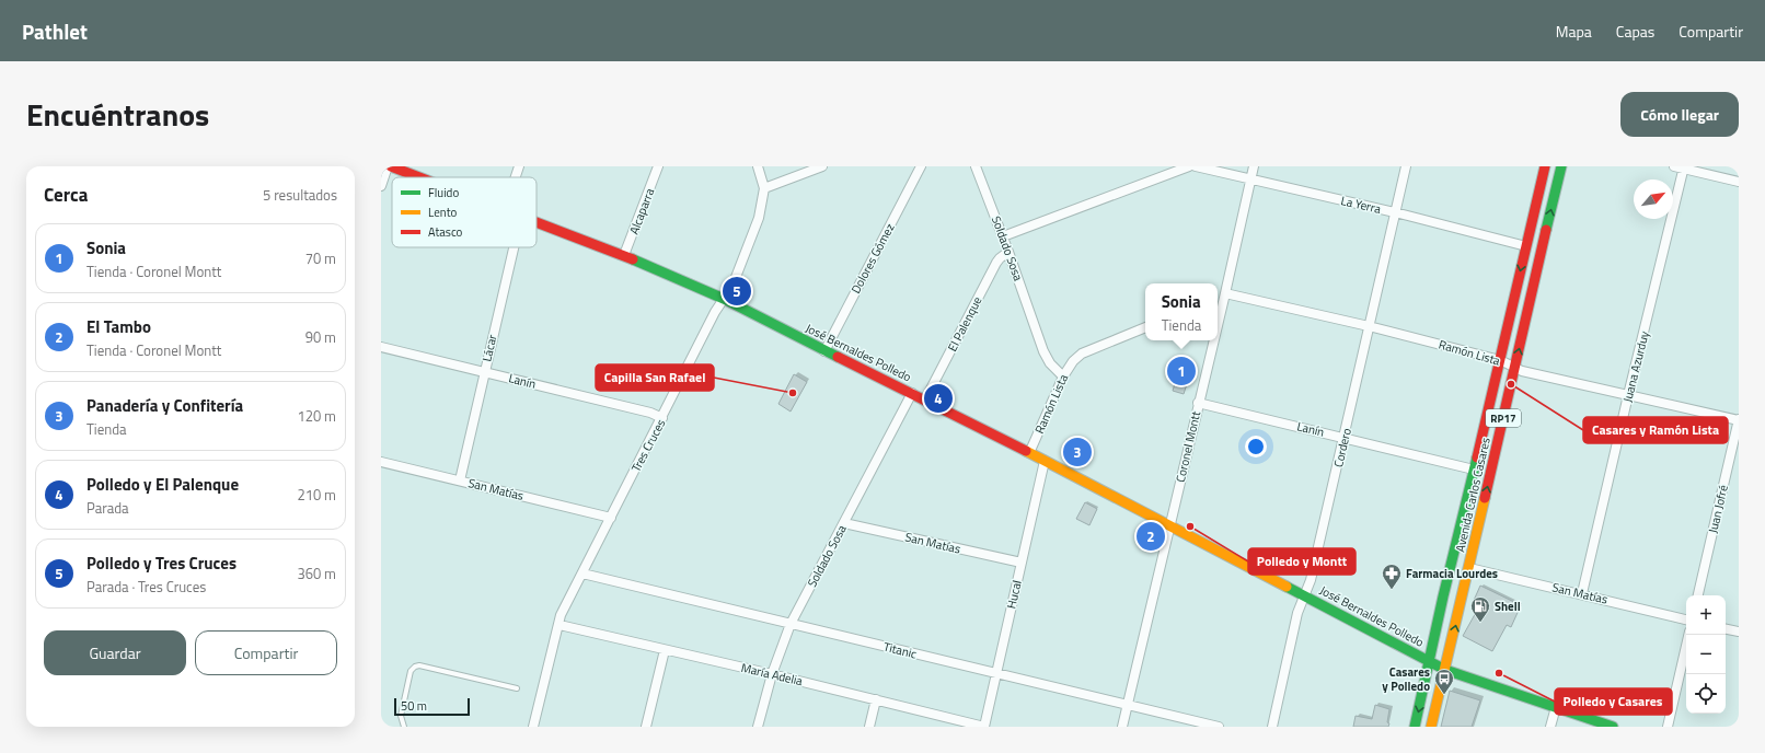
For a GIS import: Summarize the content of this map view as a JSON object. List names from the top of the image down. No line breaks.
{"streets":{"main road":["José Bernaldes Polledo","RP17","Avenida Carlos Casares"],"street":["La Yerra","Alcaparra","Soldado Sosa","Dolores Gómez","El Palenque","Lácar","Ramón Lista","Juana Azurduy","Lanín","Tres Cruces","Coronel Montt","Cordero","San Matías","Juan Jofré","Hucal","Titanic","María Adelia"]},"crossings":[["La Yerra","Coronel Montt"],["La Yerra","Cordero"],["La Yerra","Avenida Carlos Casares"],["Alcaparra","José Bernaldes Polledo"],["Soldado Sosa","El Palenque"],["Soldado Sosa","José Bernaldes Polledo"],["Soldado Sosa","Ramón Lista"],["Soldado Sosa","San Matías"],["Soldado Sosa","Titanic"],["Soldado Sosa","María Adelia"],["Dolores Gómez","José Bernaldes Polledo"],["El Palenque","José Bernaldes Polledo"],["Lácar","Lanín"],["Lácar","San Matías"],["José Bernaldes Polledo","Ramón Lista"],["José Bernaldes Polledo","Tres Cruces"],["José Bernaldes Polledo","Coronel Montt"],["José Bernaldes Polledo","Cordero"],["José Bernaldes Polledo","Avenida Carlos Casares"],["José Bernaldes Polledo","Hucal"],["Ramón Lista","Juana Azurduy"],["Ramón Lista","Coronel Montt"],["Ramón Lista","Cordero"],["Ramón Lista","Avenida Carlos Casares"],["Ramón Lista","Juan Jofré"],["Juana Azurduy","San Matías"],["Lanín","Tres Cruces"],["Lanín","Coronel Montt"],["Lanín","Cordero"],["Lanín","Avenida Carlos Casares"],["Tres Cruces","San Matías"],["Tres Cruces","Titanic"],["Tres Cruces","María Adelia"],["Coronel Montt","Titanic"],["San Matías","Avenida Carlos Casares"],["San Matías","Hucal"],["Hucal","Titanic"],["Hucal","María Adelia"]],"places":{"other":["Casares y Ramón Lista","Capilla San Rafael","Polledo y Montt","Polledo y Casares"],"pharmacy":["Farmacia Lourdes"],"fuel station":["Shell"],"bus stop":["Casares y Polledo"]},"legend":["Fluido","Lento","Atasco"],"scale_bar":"50 m","north":"top right","page":{"header":"Pathlet","nav":["Mapa","Capas","Compartir"],"title":"Encuéntranos","buttons":["Cómo llegar",["Guardar","Compartir"]],"heading":["Cerca","5 resultados"],"list":[{"mark":"1","name":"Sonia","note":"Tienda · Coronel Montt","value":"70 m"},{"mark":"2","name":"El Tambo","note":"Tienda · Coronel Montt","value":"90 m"},{"mark":"3","name":"Panadería y Confitería","note":"Tienda","value":"120 m"},{"mark":"4","name":"Polledo y El Palenque","note":"Parada","value":"210 m"},{"mark":"5","name":"Polledo y Tres Cruces","note":"Parada · Tres Cruces","value":"360 m"}],"pins":["5","1","4","3","2"],"popup":["Sonia","Tienda"],"map_buttons":["+","−"],"scale":"50 m"}}
